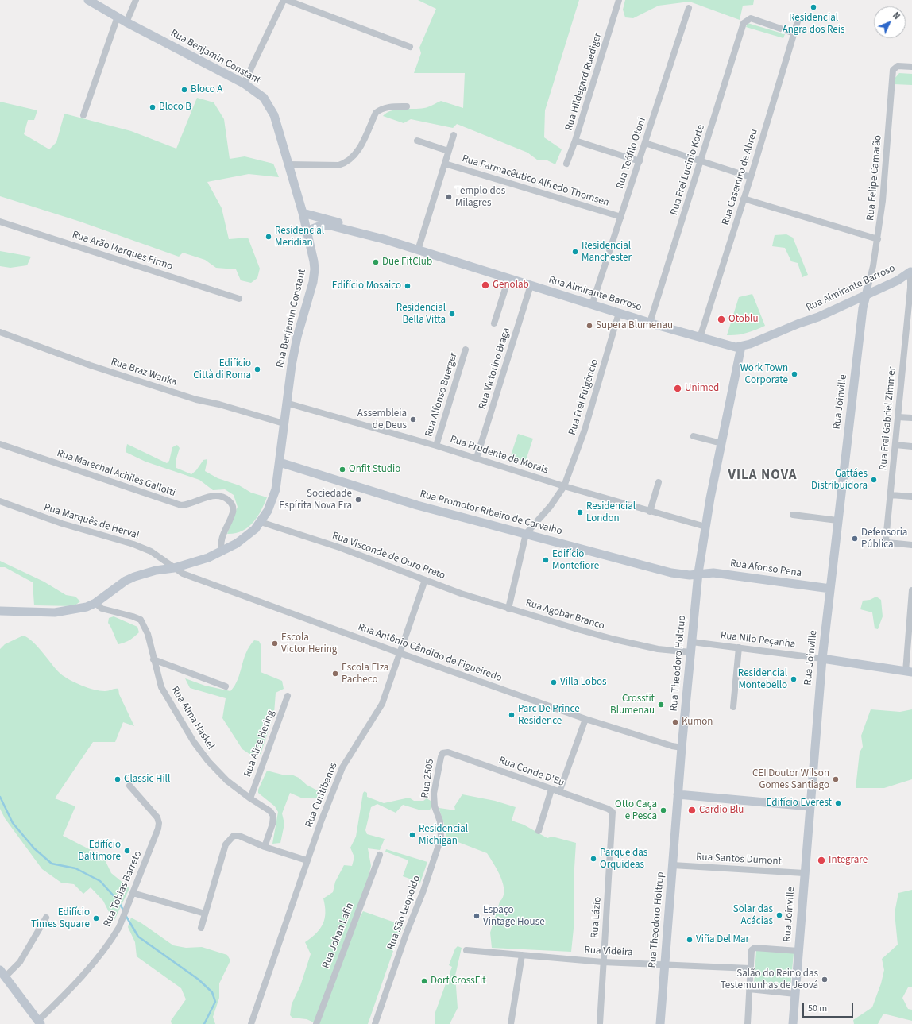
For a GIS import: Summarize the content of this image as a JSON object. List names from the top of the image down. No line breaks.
{"streets":{"main road":["Rua Benjamin Constant","Rua Almirante Barroso","Rua Joinville","Rua Promotor Ribeiro de Carvalho","Rua Afonso Pena","Rua Theodoro Holtrup"],"street":["Rua Hildegard Ruediger","Rua Teófilo Otoni","Rua Frei Lucínio Korte","Rua Casemiro de Abreu","Rua Felipe Camarão","Rua Farmacêutico Alfredo Thomsen","Rua Arão Marques Firmo","Rua Victorino Braga","Rua Braz Wanka","Rua Alfonso Buerger","Rua Frei Fulgêncio","Rua Frei Gabriel Zimmer","Rua Prudente de Morais","Rua Marechal Achiles Gallotti","Rua Marquês de Herval","Rua Visconde de Ouro Preto","Rua Agobar Branco","Rua Nilo Peçanha","Rua Antônio Cândido de Figueiredo","Rua Alma Haskel","Rua Alice Hering","Rua Conde D'Eu","Rua 2505","Rua Curitibanos","Rua Santos Dumont","Rua Tobias Barreto","Rua São Leopoldo","Rua Lázio","Rua Johan Lafin","Rua Videira"]},"crossings":[["Rua Benjamin Constant","Rua Almirante Barroso"],["Rua Benjamin Constant","Rua Braz Wanka"],["Rua Benjamin Constant","Rua Prudente de Morais"],["Rua Benjamin Constant","Rua Marechal Achiles Gallotti"],["Rua Benjamin Constant","Rua Promotor Ribeiro de Carvalho"],["Rua Benjamin Constant","Rua Marquês de Herval"],["Rua Benjamin Constant","Rua Visconde de Ouro Preto"],["Rua Benjamin Constant","Rua Antônio Cândido de Figueiredo"],["Rua Benjamin Constant","Rua Alma Haskel"],["Rua Hildegard Ruediger","Rua Teófilo Otoni"],["Rua Teófilo Otoni","Rua Farmacêutico Alfredo Thomsen"],["Rua Teófilo Otoni","Rua Almirante Barroso"],["Rua Frei Lucínio Korte","Rua Casemiro de Abreu"],["Rua Frei Lucínio Korte","Rua Almirante Barroso"],["Rua Casemiro de Abreu","Rua Almirante Barroso"],["Rua Felipe Camarão","Rua Almirante Barroso"],["Rua Felipe Camarão","Rua Joinville"],["Rua Almirante Barroso","Rua Victorino Braga"],["Rua Almirante Barroso","Rua Frei Fulgêncio"],["Rua Almirante Barroso","Rua Joinville"],["Rua Almirante Barroso","Rua Frei Gabriel Zimmer"],["Rua Almirante Barroso","Rua Theodoro Holtrup"],["Rua Victorino Braga","Rua Prudente de Morais"],["Rua Alfonso Buerger","Rua Prudente de Morais"],["Rua Frei Fulgêncio","Rua Prudente de Morais"],["Rua Frei Fulgêncio","Rua Promotor Ribeiro de Carvalho"],["Rua Frei Fulgêncio","Rua Agobar Branco"],["Rua Joinville","Rua Afonso Pena"],["Rua Joinville","Rua Nilo Peçanha"],["Rua Joinville","Rua Santos Dumont"],["Rua Prudente de Morais","Rua Theodoro Holtrup"],["Rua Promotor Ribeiro de Carvalho","Rua Afonso Pena"],["Rua Promotor Ribeiro de Carvalho","Rua Agobar Branco"],["Rua Promotor Ribeiro de Carvalho","Rua Theodoro Holtrup"],["Rua Marquês de Herval","Rua Antônio Cândido de Figueiredo"],["Rua Visconde de Ouro Preto","Rua Agobar Branco"],["Rua Visconde de Ouro Preto","Rua Curitibanos"],["Rua Afonso Pena","Rua Theodoro Holtrup"],["Rua Agobar Branco","Rua Theodoro Holtrup"],["Rua Nilo Peçanha","Rua Theodoro Holtrup"],["Rua Antônio Cândido de Figueiredo","Rua Theodoro Holtrup"],["Rua Antônio Cândido de Figueiredo","Rua Curitibanos"],["Rua Theodoro Holtrup","Rua Santos Dumont"],["Rua Theodoro Holtrup","Rua Videira"],["Rua Alma Haskel","Rua Alice Hering"],["Rua Conde D'Eu","Rua 2505"],["Rua Conde D'Eu","Rua Lázio"],["Rua 2505","Rua São Leopoldo"],["Rua Lázio","Rua Videira"]],"districts":["VILA NOVA"],"places":["Residencial Angra dos Reis","Bloco A","Bloco B","Templo dos Milagres","Residencial Meridian","Residencial Manchester","Due FitClub","Genolab","Edifício Mosaico","Residencial Bella Vitta","Otoblu","Supera Blumenau","Edifício Città di Roma","Work Town Corporate","Unimed","Assembleia de Deus","Onfit Studio","Gattáes Distribuidora","Sociedade Espírita Nova Era","Residencial London","Defensoria Pública","Edifício Montefiore","Escola Victor Hering","Escola Elza Pacheco","Residencial Montebello","Villa Lobos","Crossfit Blumenau","Parc De Prince Residence","Kumon","Classic Hill","CEI Doutor Wilson Gomes Santiago","Edifício Everest","Otto Caça e Pesca","Cardio Blu","Residencial Michigan","Edifício Baltimore","Parque das Orquideas","Integrare","Solar das Acácias","Espaço Vintage House","Edifício Times Square","Viña Del Mar","Salão do Reino das Testemunhas de Jeová","Dorf CrossFit"],"scale_bar":"50 m","north":"top right"}
